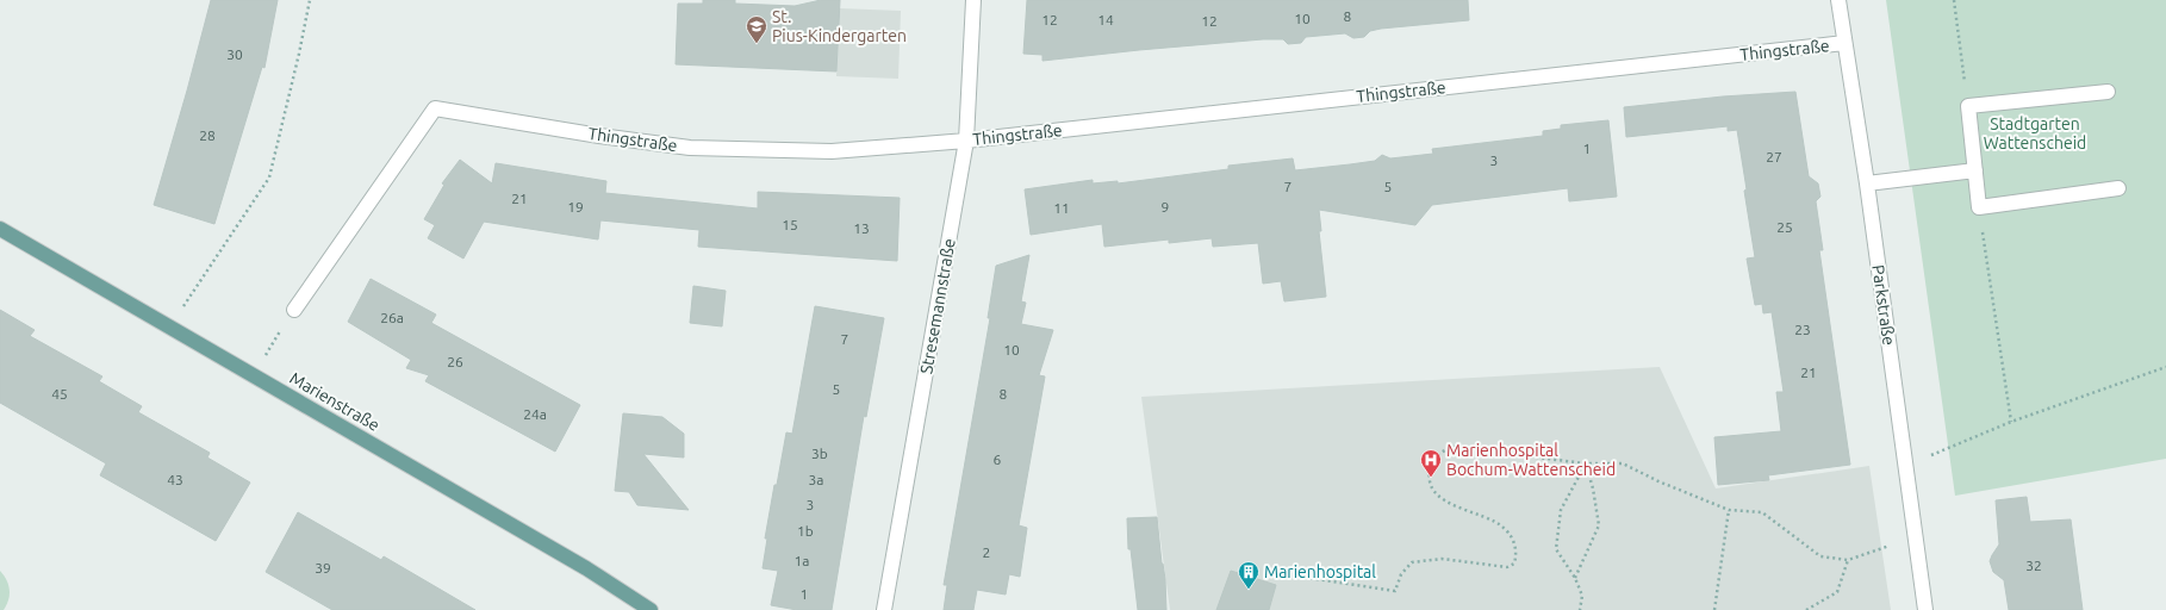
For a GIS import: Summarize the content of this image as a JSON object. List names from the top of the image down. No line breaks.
{"streets":{"main road":["Marienstraße"],"street":["Thingstraße","Parkstraße","Stresemannstraße"]},"crossings":[["Thingstraße","Parkstraße"],["Thingstraße","Stresemannstraße"]],"parks":["Stadtgarten Wattenscheid"],"places":{"school or university":["St. Pius-Kindergarten"],"hospital":["Marienhospital Bochum-Wattenscheid"],"building":["Marienhospital"]},"house_numbers":["8","10","12","14","12","30","28","1","27","3","7","5","21","19","9","11","15","25","13","26a","23","7","10","26","21","5","45","8","24a","3b","6","43","3a","3","1b","2","1a","32","39","1"]}
